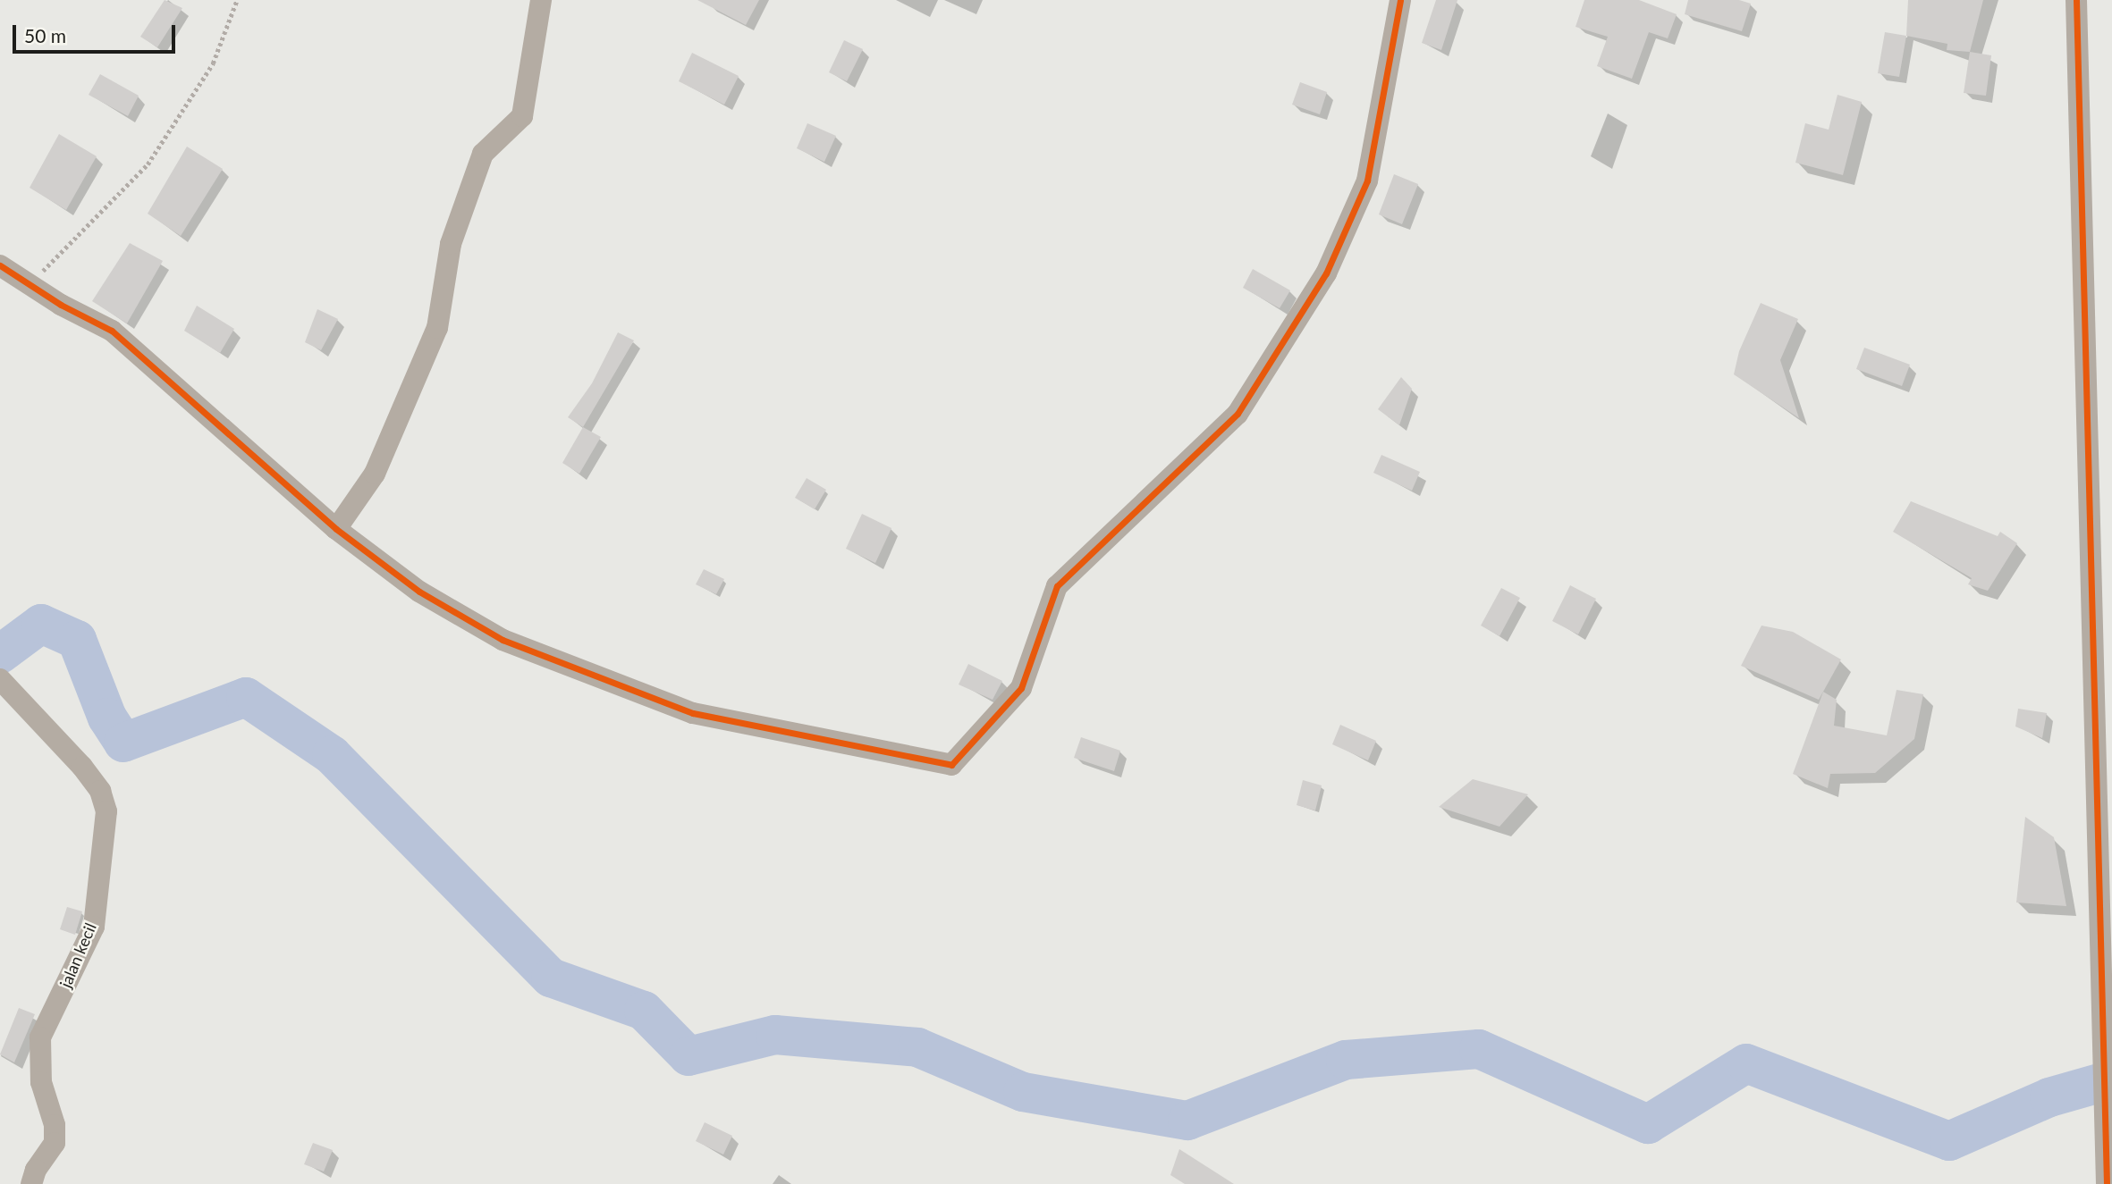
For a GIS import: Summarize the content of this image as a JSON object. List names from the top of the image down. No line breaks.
{"streets":{"street":["jalan kecil"]},"scale_bar":"50 m"}
